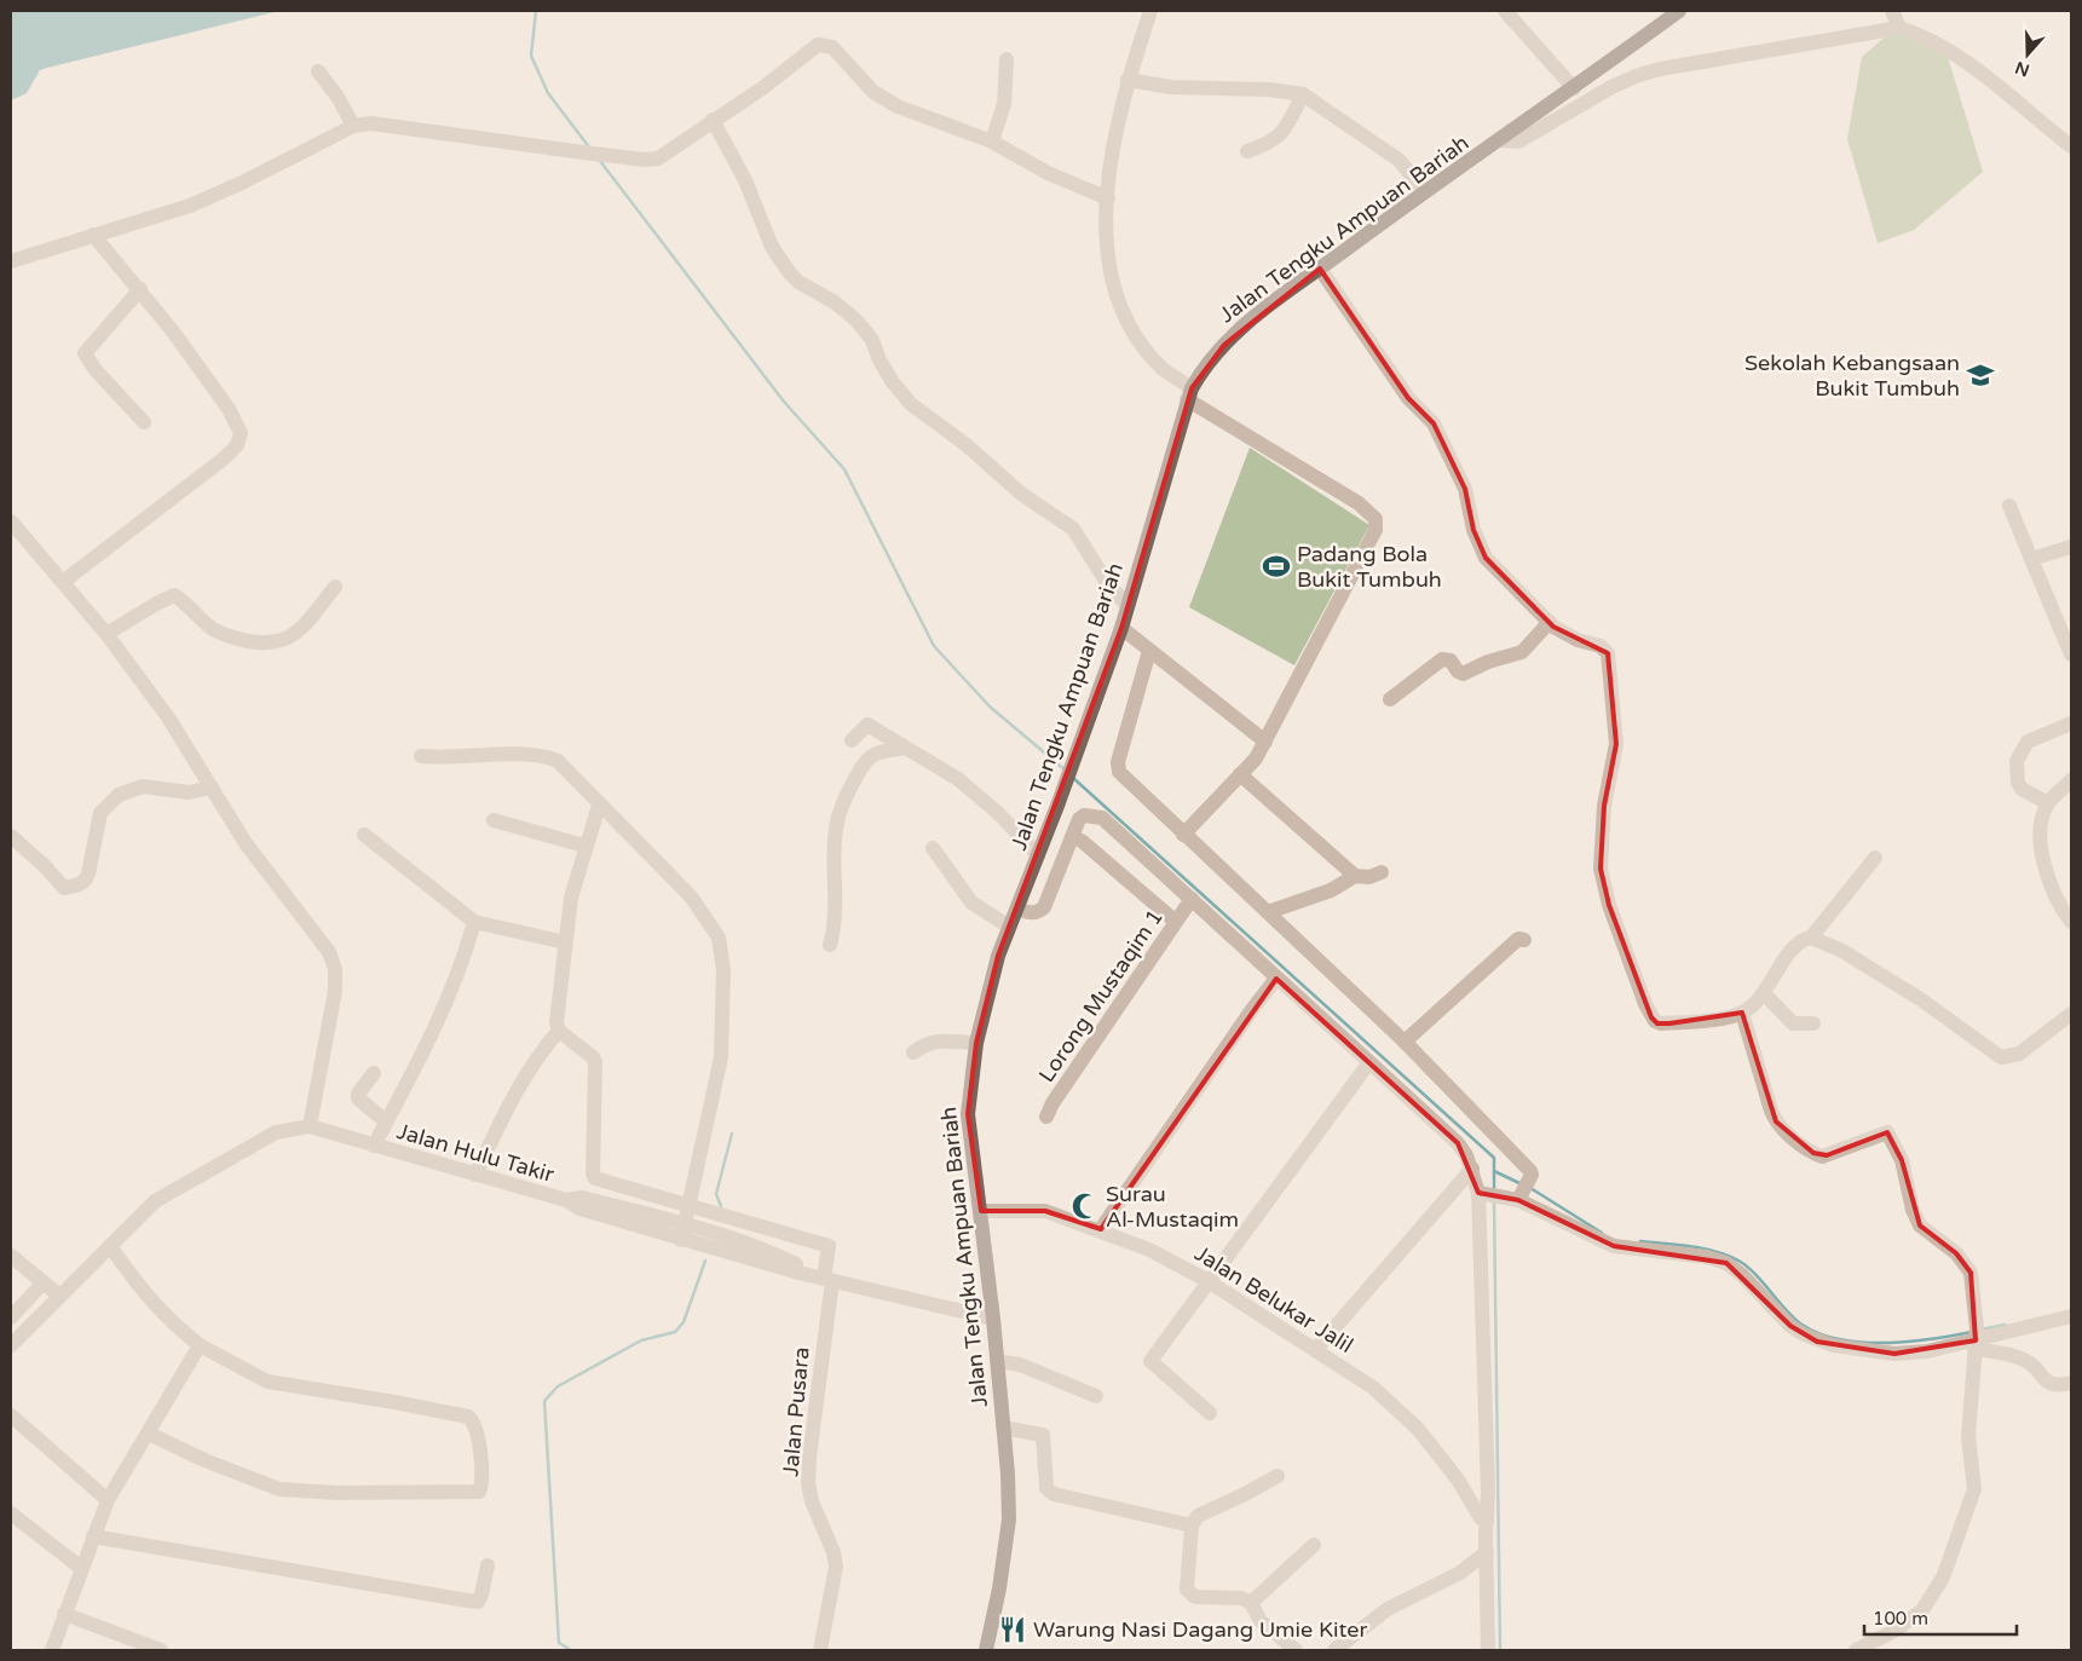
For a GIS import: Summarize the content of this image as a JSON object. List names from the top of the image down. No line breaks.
{"streets":{"main road":["Jalan Tengku Ampuan Bariah"],"street":["Lorong Mustaqim 1","Jalan Hulu Takir","Jalan Belukar Jalil","Jalan Pusara"]},"crossings":[["Jalan Tengku Ampuan Bariah","Jalan Hulu Takir"],["Jalan Tengku Ampuan Bariah","Jalan Belukar Jalil"],["Jalan Hulu Takir","Jalan Pusara"]],"places":{"school or university":["Sekolah Kebangsaan Bukit Tumbuh"],"sports":["Padang Bola Bukit Tumbuh"],"mosque":["Surau Al-Mustaqim"],"restaurant":["Warung Nasi Dagang Umie Kiter"]},"scale_bar":"100 m","north":"bottom"}
